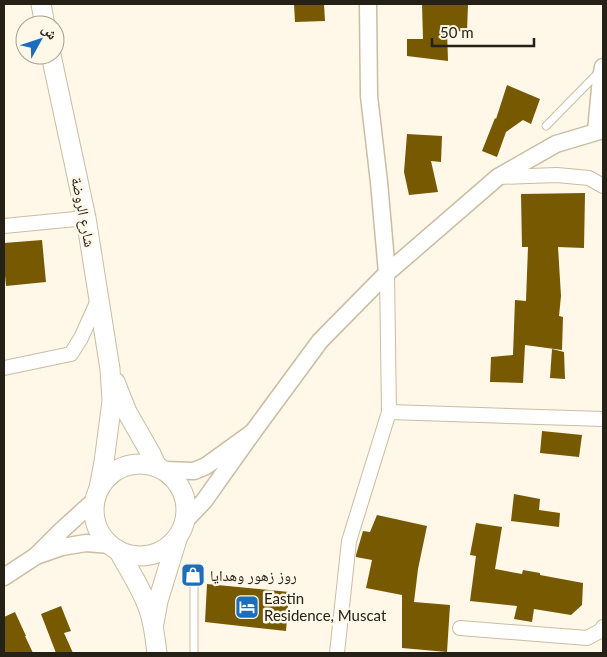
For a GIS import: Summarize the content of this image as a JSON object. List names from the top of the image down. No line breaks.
{"streets":{"main road":["شارع الروضة"]},"places":{"shop":["روز زهور وهدايا"],"hotel":["Eastin Residence, Muscat"]},"scale_bar":"50 m","north":"top right"}
